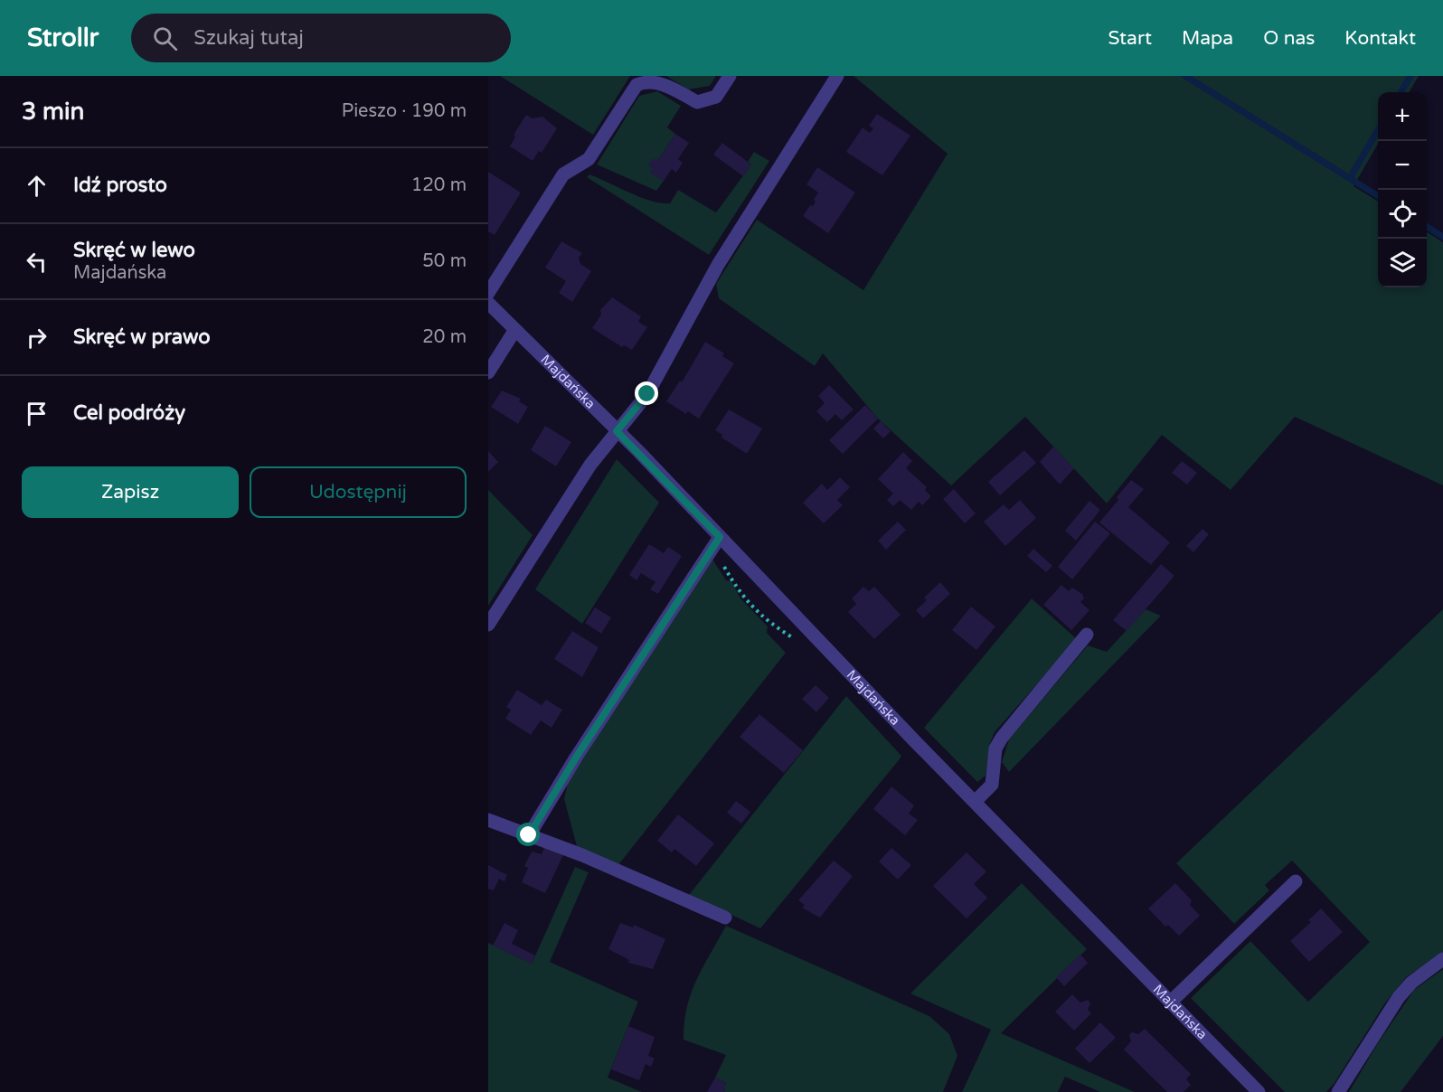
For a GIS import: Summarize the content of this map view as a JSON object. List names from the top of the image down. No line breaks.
{"streets":{"street":["Majdańska"]},"page":{"header":"Strollr","search":"Szukaj tutaj","nav":["Start","Mapa","O nas","Kontakt"],"heading":["3 min","Pieszo · 190 m"],"map_buttons":["+","−"],"list":[["Idź prosto","120 m"],["Skręć w lewo","Majdańska","50 m"],["Skręć w prawo","20 m"],"Cel podróży"],"buttons":["Zapisz","Udostępnij"]}}
